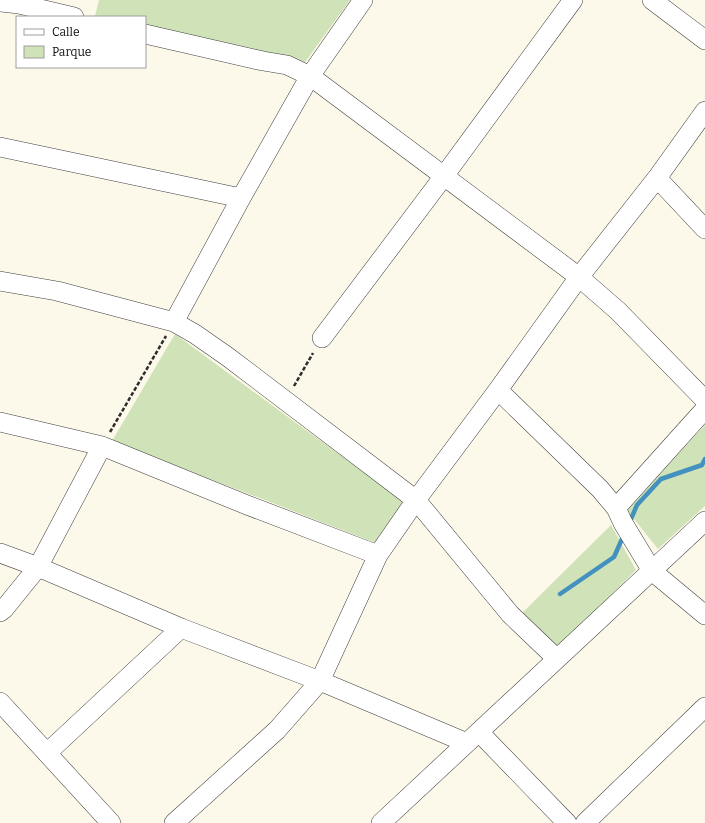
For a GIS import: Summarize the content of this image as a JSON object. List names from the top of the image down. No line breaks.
{"legend":["Calle","Parque"]}
